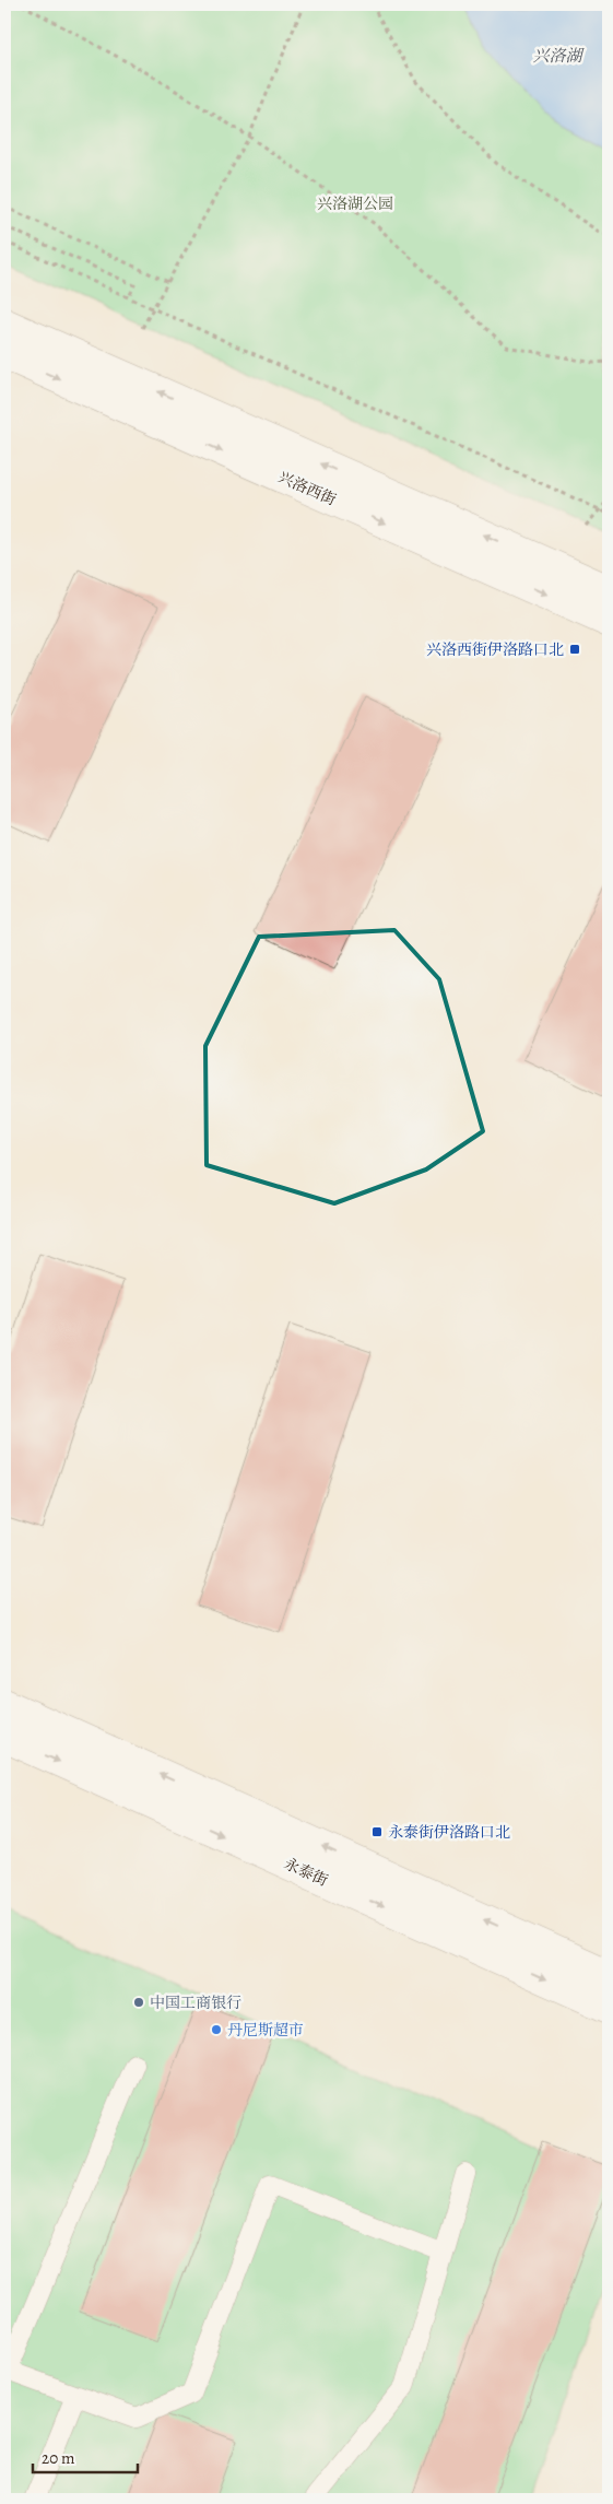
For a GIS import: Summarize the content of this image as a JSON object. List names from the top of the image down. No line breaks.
{"streets":{"street":["兴洛西街","永泰街"]},"water":["兴洛湖"],"parks":["兴洛湖公园"],"places":{"transit":["兴洛西街伊洛路口北","永泰街伊洛路口北"],"other":["中国工商银行","丹尼斯超市"]},"scale_bar":"20 m"}
